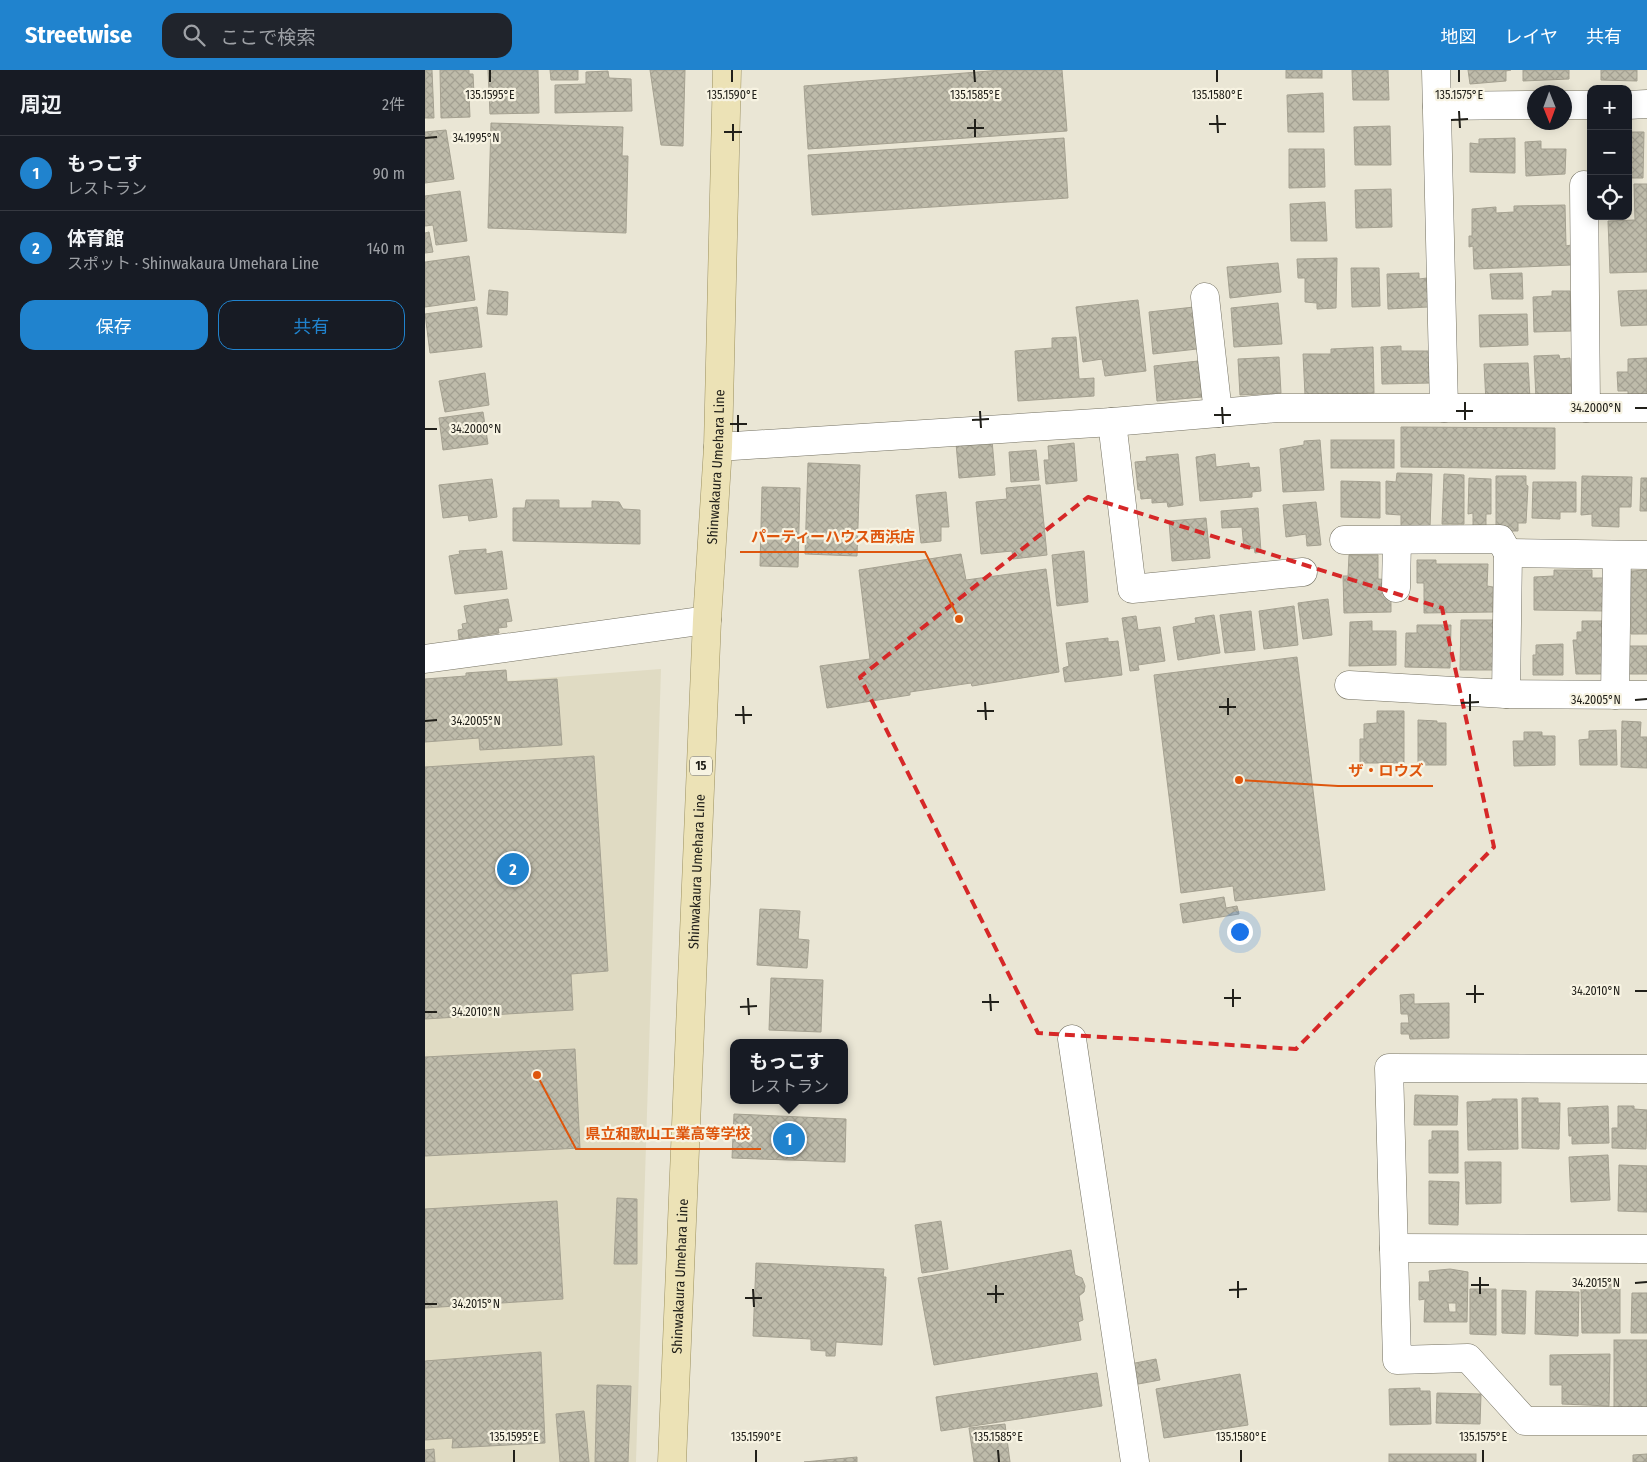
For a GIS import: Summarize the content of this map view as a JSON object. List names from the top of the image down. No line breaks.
{"streets":{"main road":["Shinwakaura Umehara Line","15"]},"places":["パーティーハウス西浜店","ザ・ロウズ","県立和歌山工業高等学校"],"north":"bottom","page":{"header":"Streetwise","search":"ここで検索","nav":["地図","レイヤ","共有"],"heading":["周辺","2件"],"map_buttons":["+","−"],"list":[{"mark":"1","name":"もっこす","note":"レストラン","value":"90 m"},{"mark":"2","name":"体育館","note":"スポット · Shinwakaura Umehara Line","value":"140 m"}],"buttons":["保存","共有"],"pins":["2","1"],"popup":["もっこす","レストラン"]},"coordinates":["135.1595°E","135.1590°E","135.1585°E","135.1580°E","135.1575°E","34.1995°N","34.2000°N","34.2005°N","34.2010°N","34.2015°N"]}
